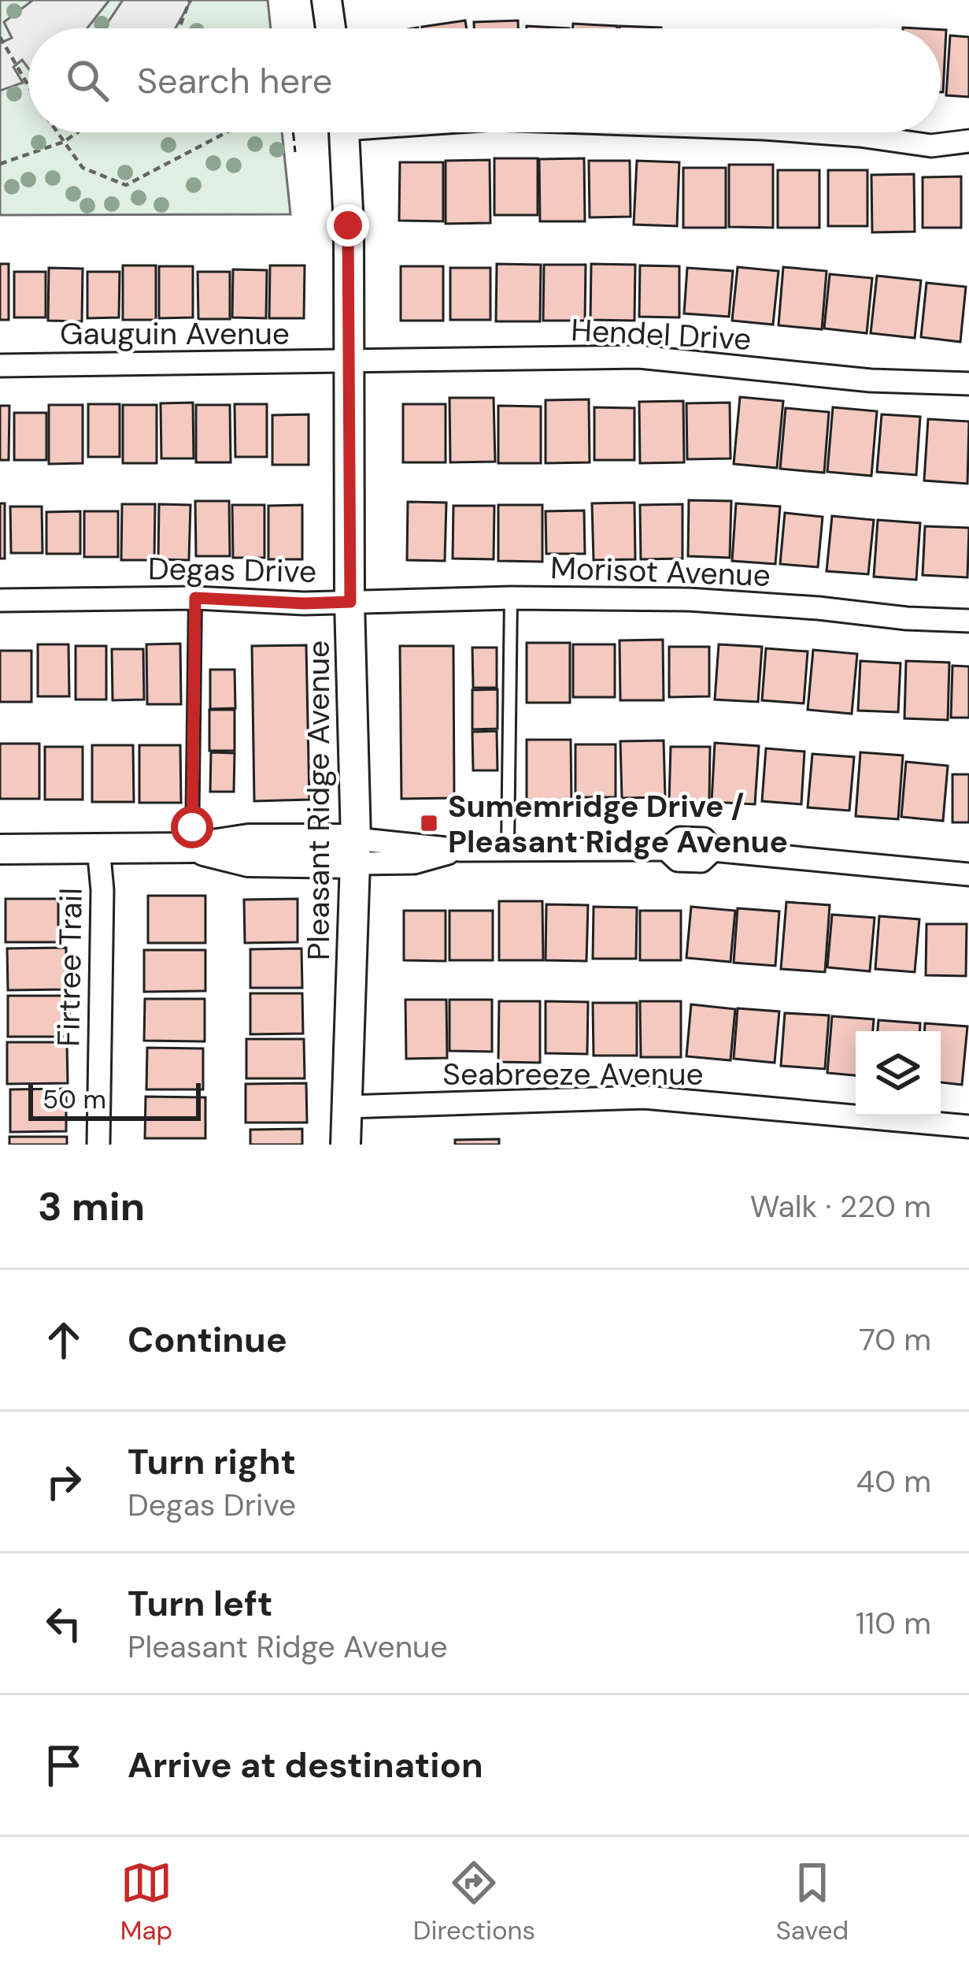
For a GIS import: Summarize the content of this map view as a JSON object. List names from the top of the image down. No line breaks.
{"streets":{"street":["Gauguin Avenue","Hendel Drive","Degas Drive","Morisot Avenue","Pleasant Ridge Avenue","Firtree Trail","Seabreeze Avenue"]},"crossings":[["Gauguin Avenue","Hendel Drive"],["Gauguin Avenue","Pleasant Ridge Avenue"],["Hendel Drive","Pleasant Ridge Avenue"],["Degas Drive","Morisot Avenue"],["Degas Drive","Pleasant Ridge Avenue"],["Morisot Avenue","Pleasant Ridge Avenue"],["Pleasant Ridge Avenue","Seabreeze Avenue"]],"places":{"transit":["Sumemridge Drive / Pleasant Ridge Avenue"]},"scale_bar":"50 m","page":{"search":"Search here","scale":"50 m","heading":["3 min","Walk · 220 m"],"list":[["Continue","70 m"],["Turn right","Degas Drive","40 m"],["Turn left","Pleasant Ridge Avenue","110 m"],"Arrive at destination"],"nav":["Map","Directions","Saved"]}}
